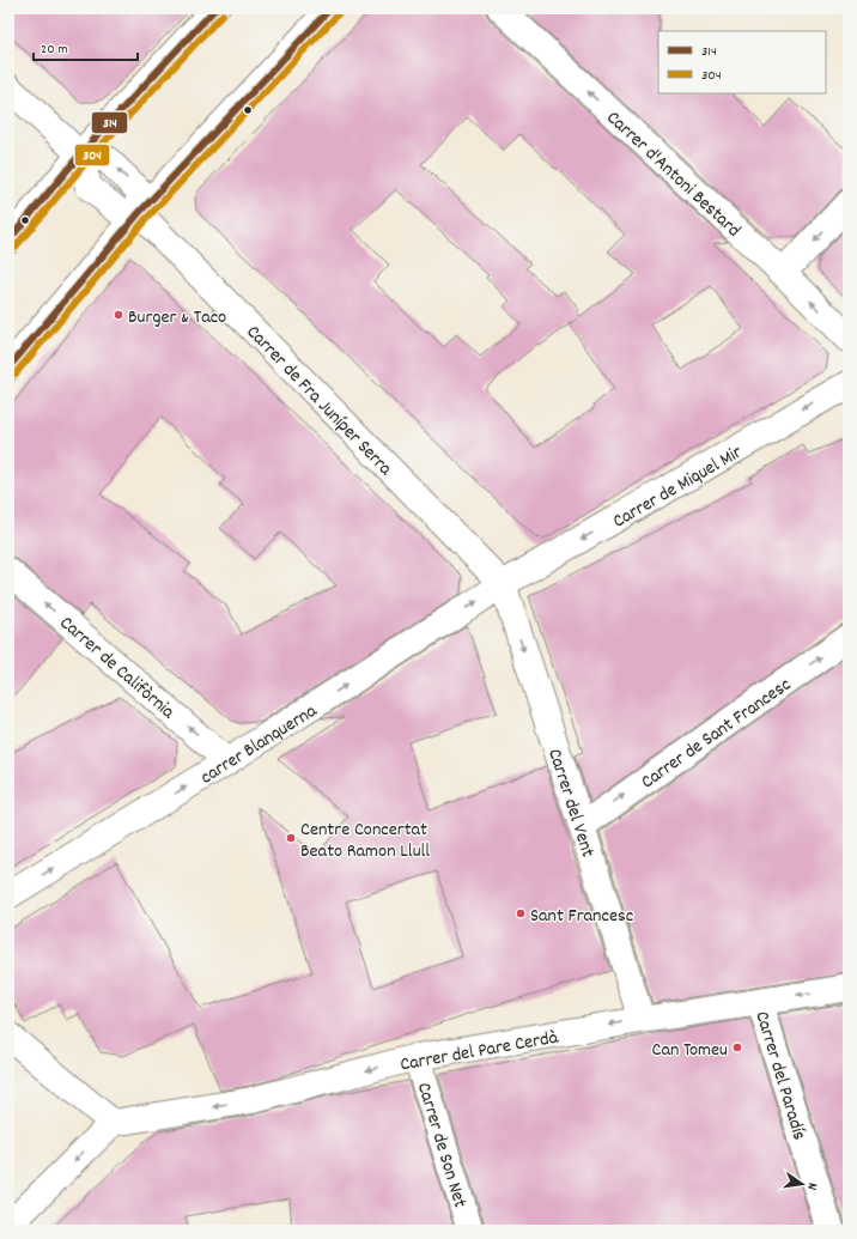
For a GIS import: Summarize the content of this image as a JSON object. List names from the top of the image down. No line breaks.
{"streets":{"street":["Carrer d'Antoni Bestard","Carrer de Fra Juníper Serra","Carrer de Miquel Mir","Carrer de Califòrnia","Carrer de Sant Francesc","carrer Blanquerna","Carrer del Vent","Carrer del Pare Cerdà","Carrer del Paradís","Carrer de Son Net"]},"crossings":[["Carrer de Fra Juníper Serra","Carrer de Miquel Mir"],["Carrer de Fra Juníper Serra","carrer Blanquerna"],["Carrer de Fra Juníper Serra","Carrer del Vent"],["Carrer de Miquel Mir","carrer Blanquerna"],["Carrer de Miquel Mir","Carrer del Vent"],["Carrer de Califòrnia","carrer Blanquerna"],["Carrer de Sant Francesc","Carrer del Vent"],["carrer Blanquerna","Carrer del Vent"],["Carrer del Vent","Carrer del Pare Cerdà"],["Carrer del Pare Cerdà","Carrer del Paradís"],["Carrer del Pare Cerdà","Carrer de Son Net"]],"one_way":["Carrer d'Antoni Bestard","Carrer de Miquel Mir","Carrer de Califòrnia","Carrer de Sant Francesc","carrer Blanquerna","Carrer del Vent","Carrer del Pare Cerdà"],"places":["Burger & Taco","Centre Concertat Beato Ramon Llull","Sant Francesc","Can Tomeu"],"lines":["transit line 314","transit line 304"],"legend":["314","304"],"scale_bar":"20 m","north":"right"}
